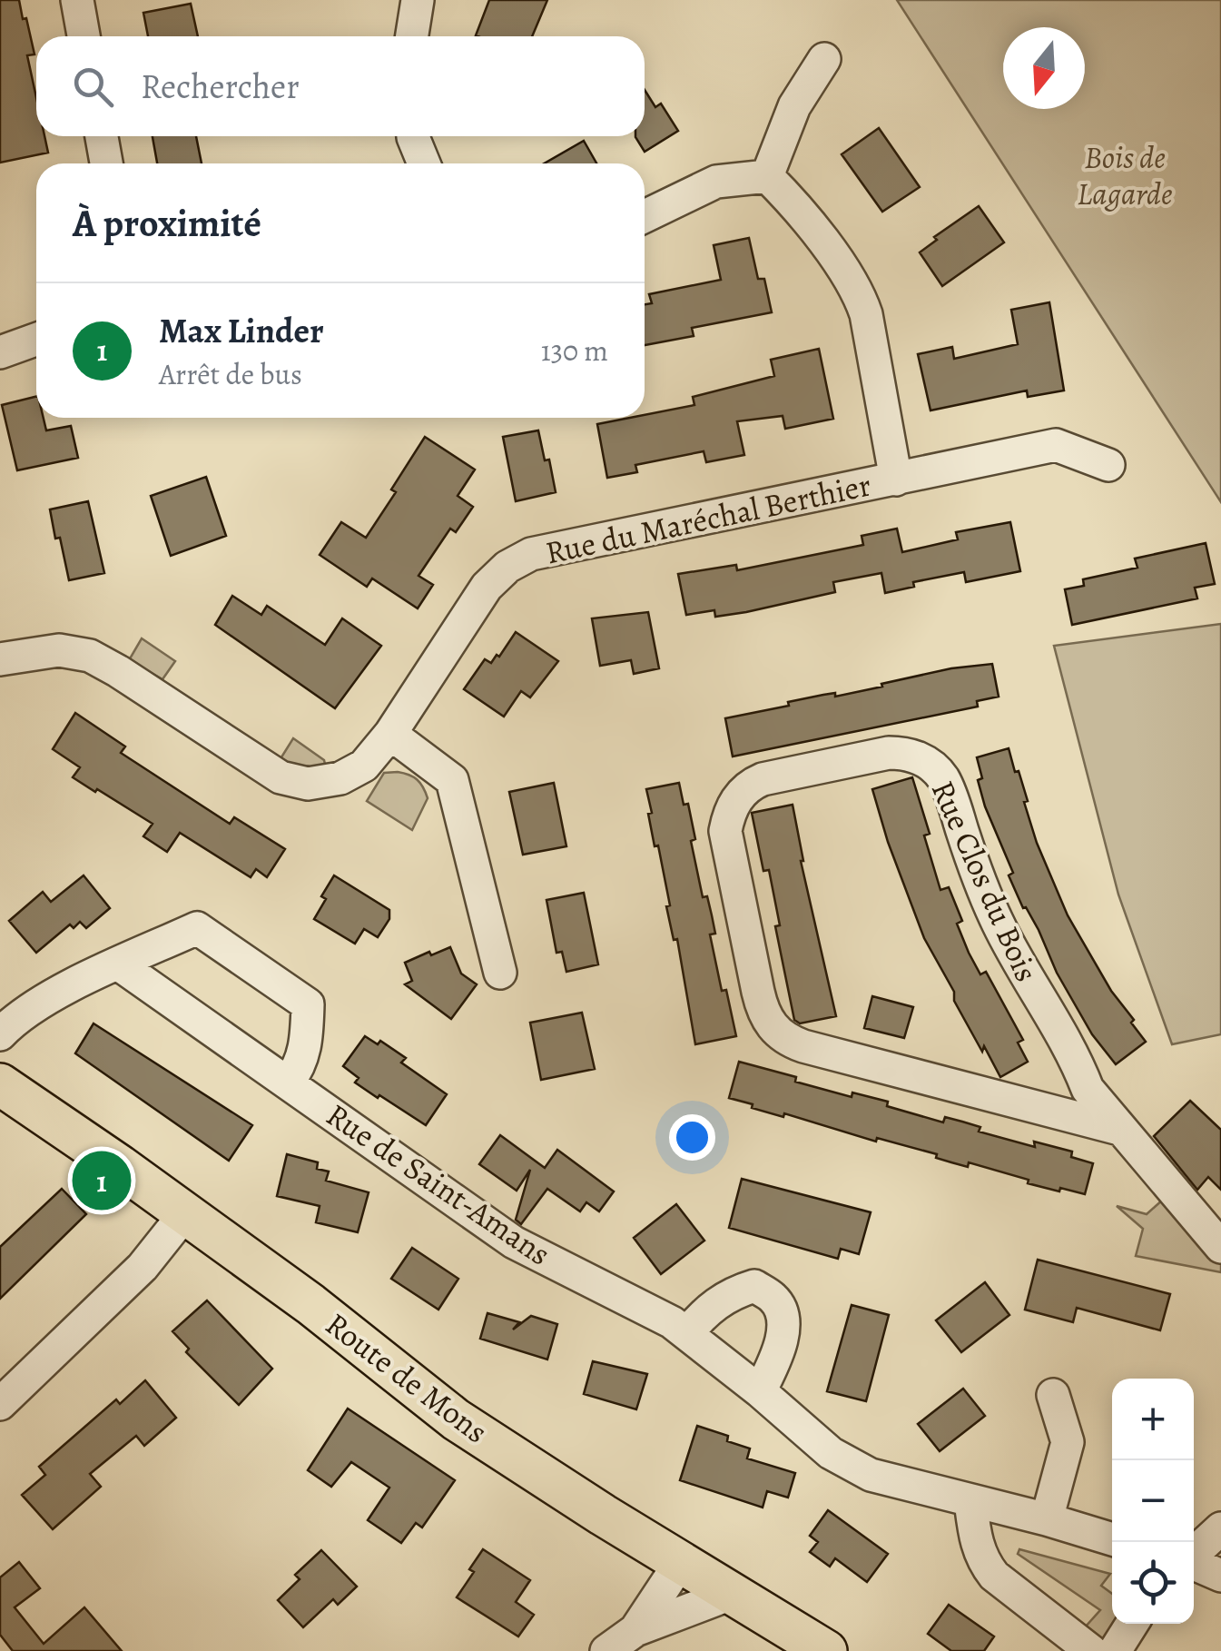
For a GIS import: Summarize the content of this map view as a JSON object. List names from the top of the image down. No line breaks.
{"streets":{"main road":["Route de Mons"],"street":["Rue du Maréchal Berthier","Rue Clos du Bois","Rue de Saint-Amans"]},"parks":["Bois de Lagarde"],"north":"bottom","page":{"search":"Rechercher","heading":"À proximité","list":[{"mark":"1","name":"Max Linder","note":"Arrêt de bus","value":"130 m"}],"pins":"1","map_buttons":["+","−"]}}
